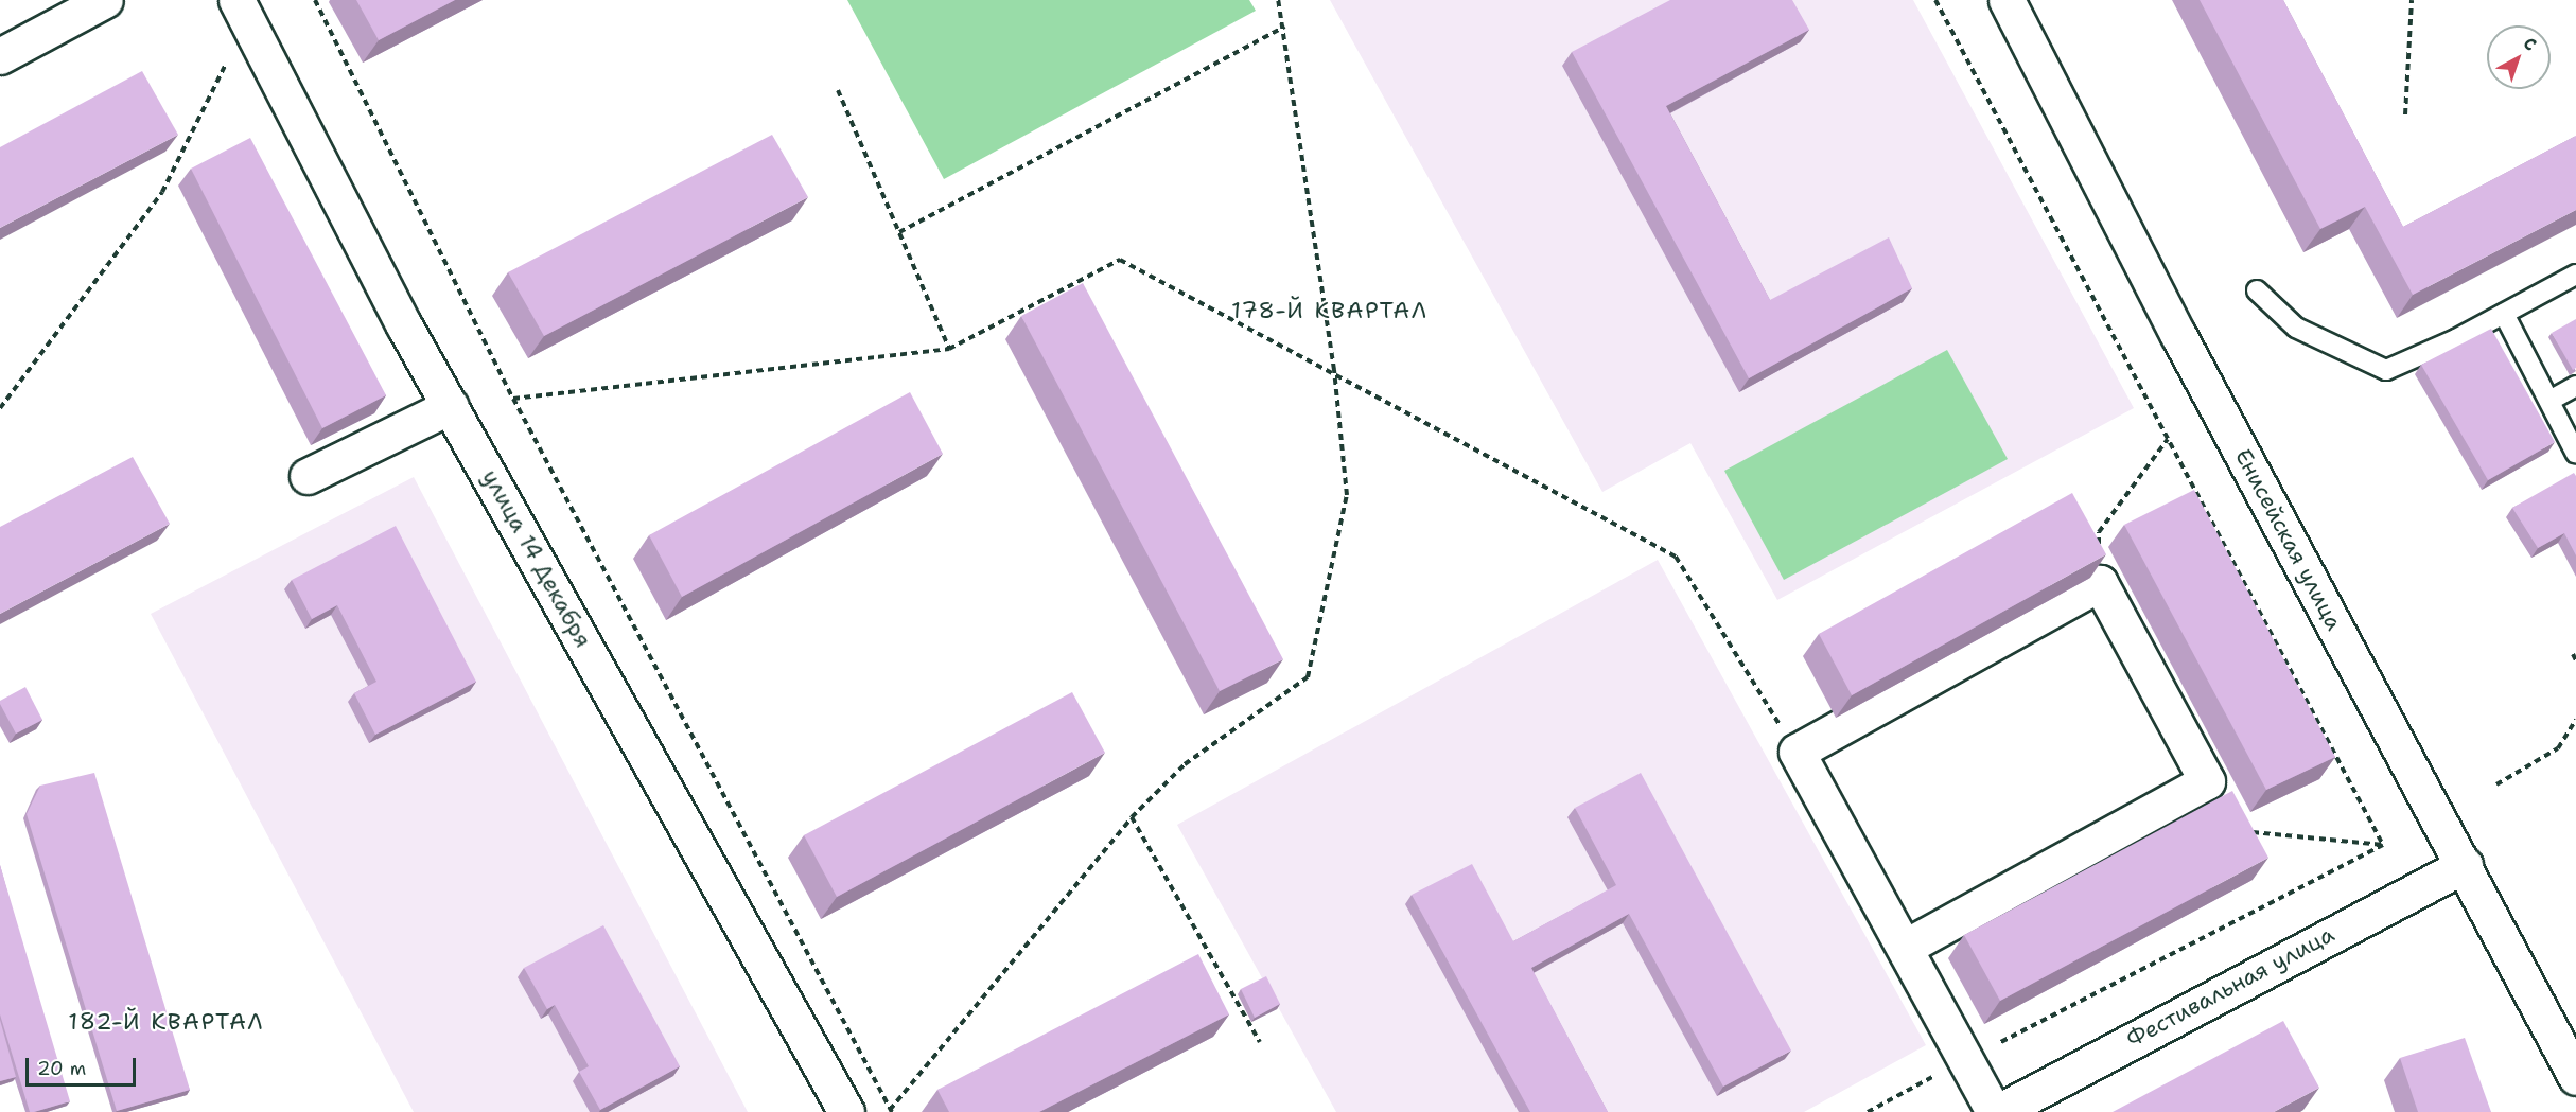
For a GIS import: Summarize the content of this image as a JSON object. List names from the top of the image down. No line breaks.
{"streets":{"street":["Енисейская улица","улица 14 Декабря","Фестивальная улица"]},"crossings":[["Енисейская улица","Фестивальная улица"]],"districts":["178-Й КВАРТАЛ","182-Й КВАРТАЛ"],"scale_bar":"20 m","north":"top right"}
